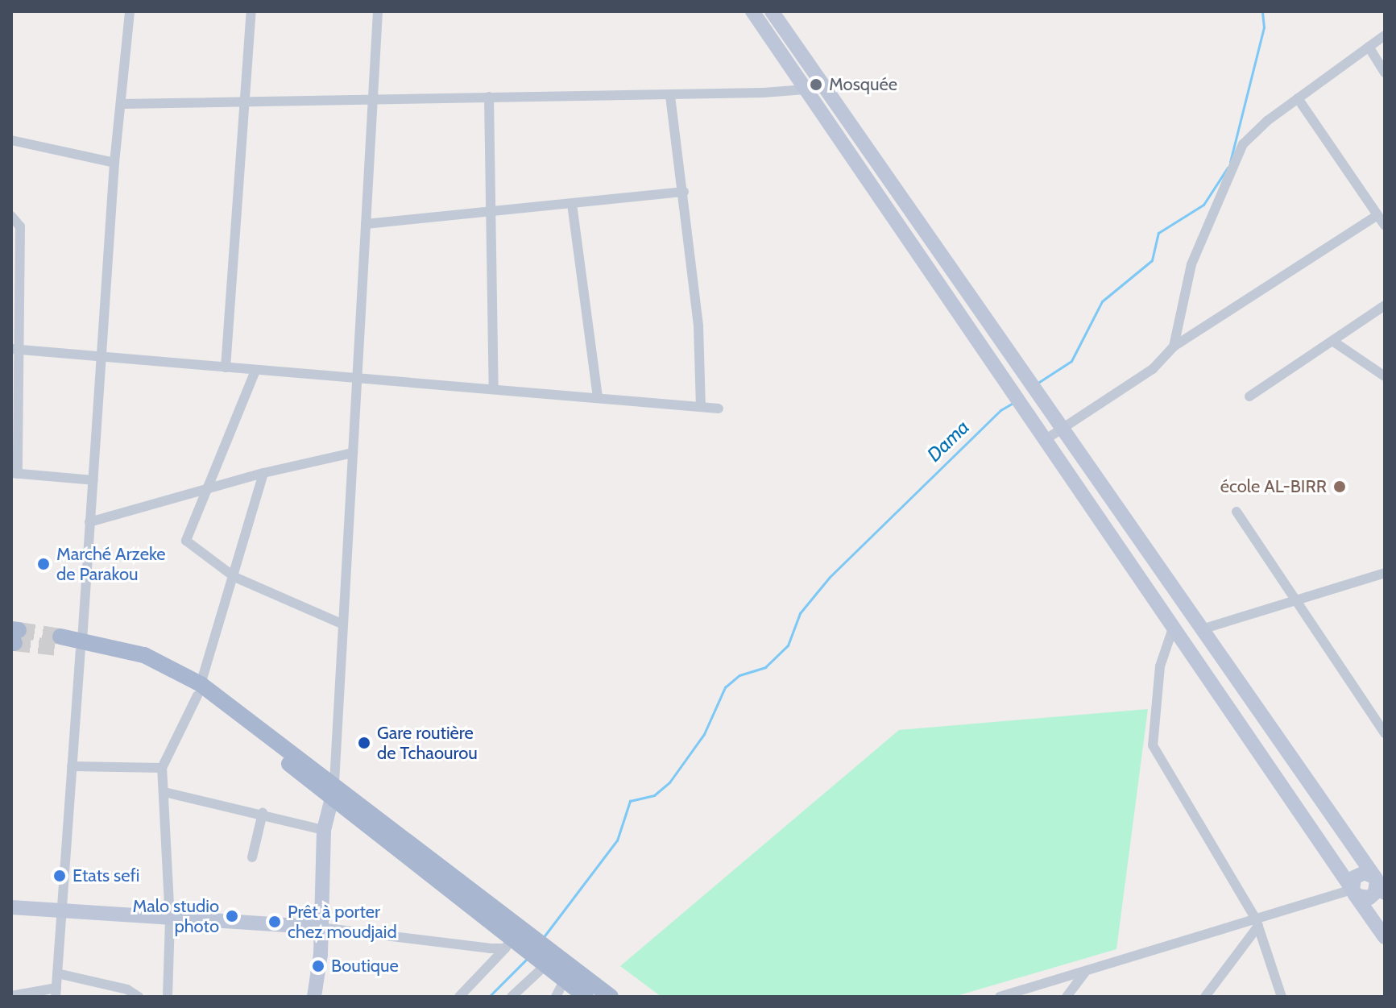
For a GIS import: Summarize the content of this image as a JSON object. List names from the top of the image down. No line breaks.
{"water":["Dama"],"places":["Mosquée","école AL-BIRR","Marché Arzeke de Parakou","Gare routière de Tchaourou","Etats sefi","Malo studio photo","Prêt à porter chez moudjaid","Boutique"]}
